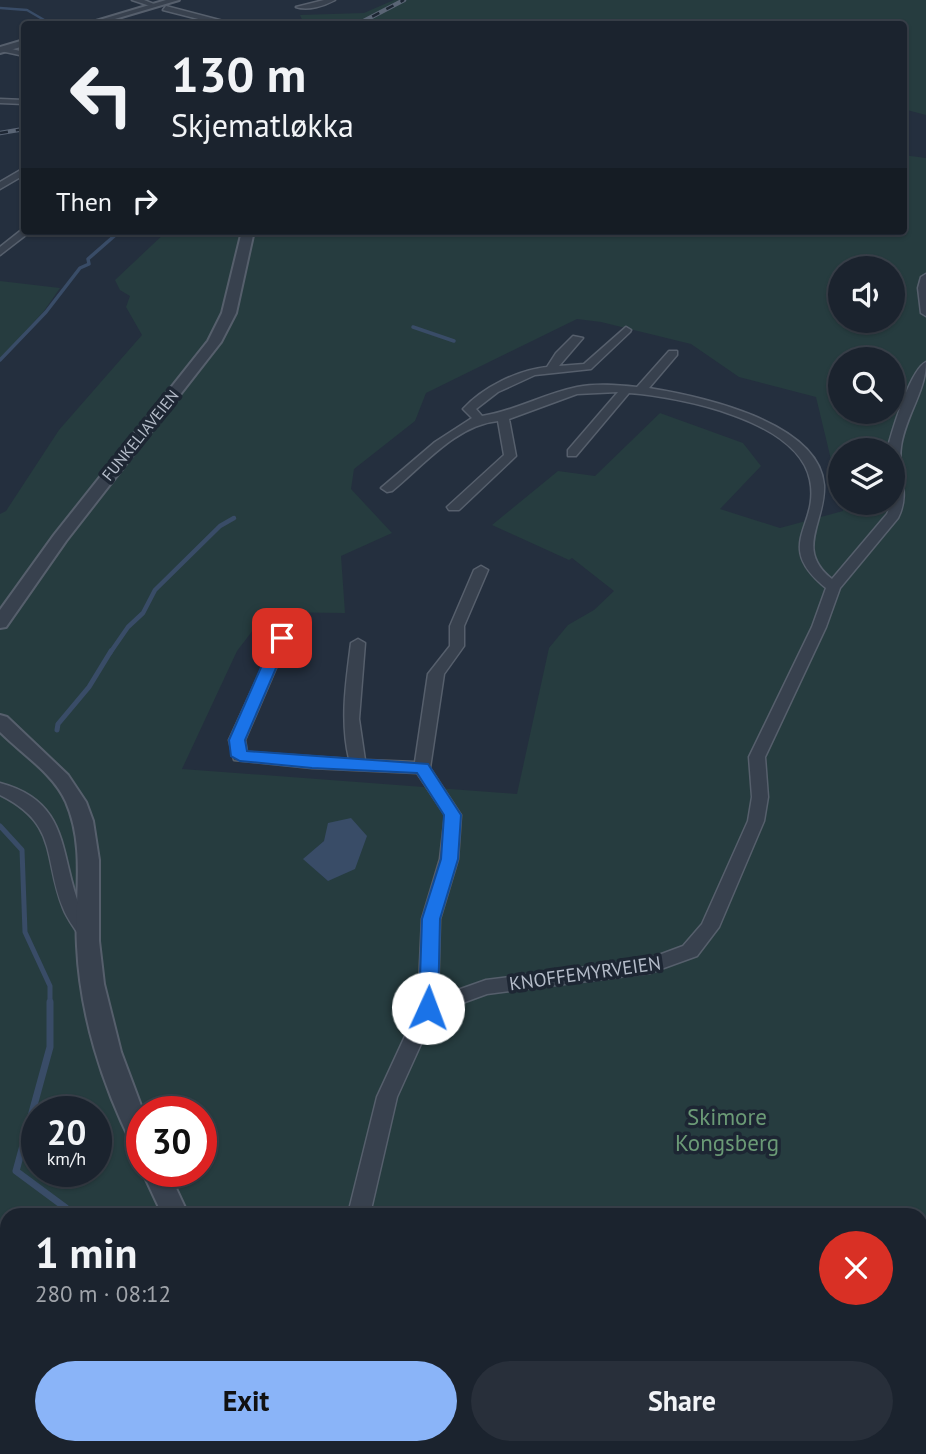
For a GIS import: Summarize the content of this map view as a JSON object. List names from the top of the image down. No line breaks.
{"streets":{"street":["FUNKELIAVEIEN","KNOFFEMYRVEIEN"]},"parks":["Skimore Kongsberg"],"page":{"turn":["130 m","Skjematløkka"],"then":"Then","speed":"20 km/h","limit":"30","heading":["1 min","280 m · 08:12"],"buttons":["Exit","Share"]}}
